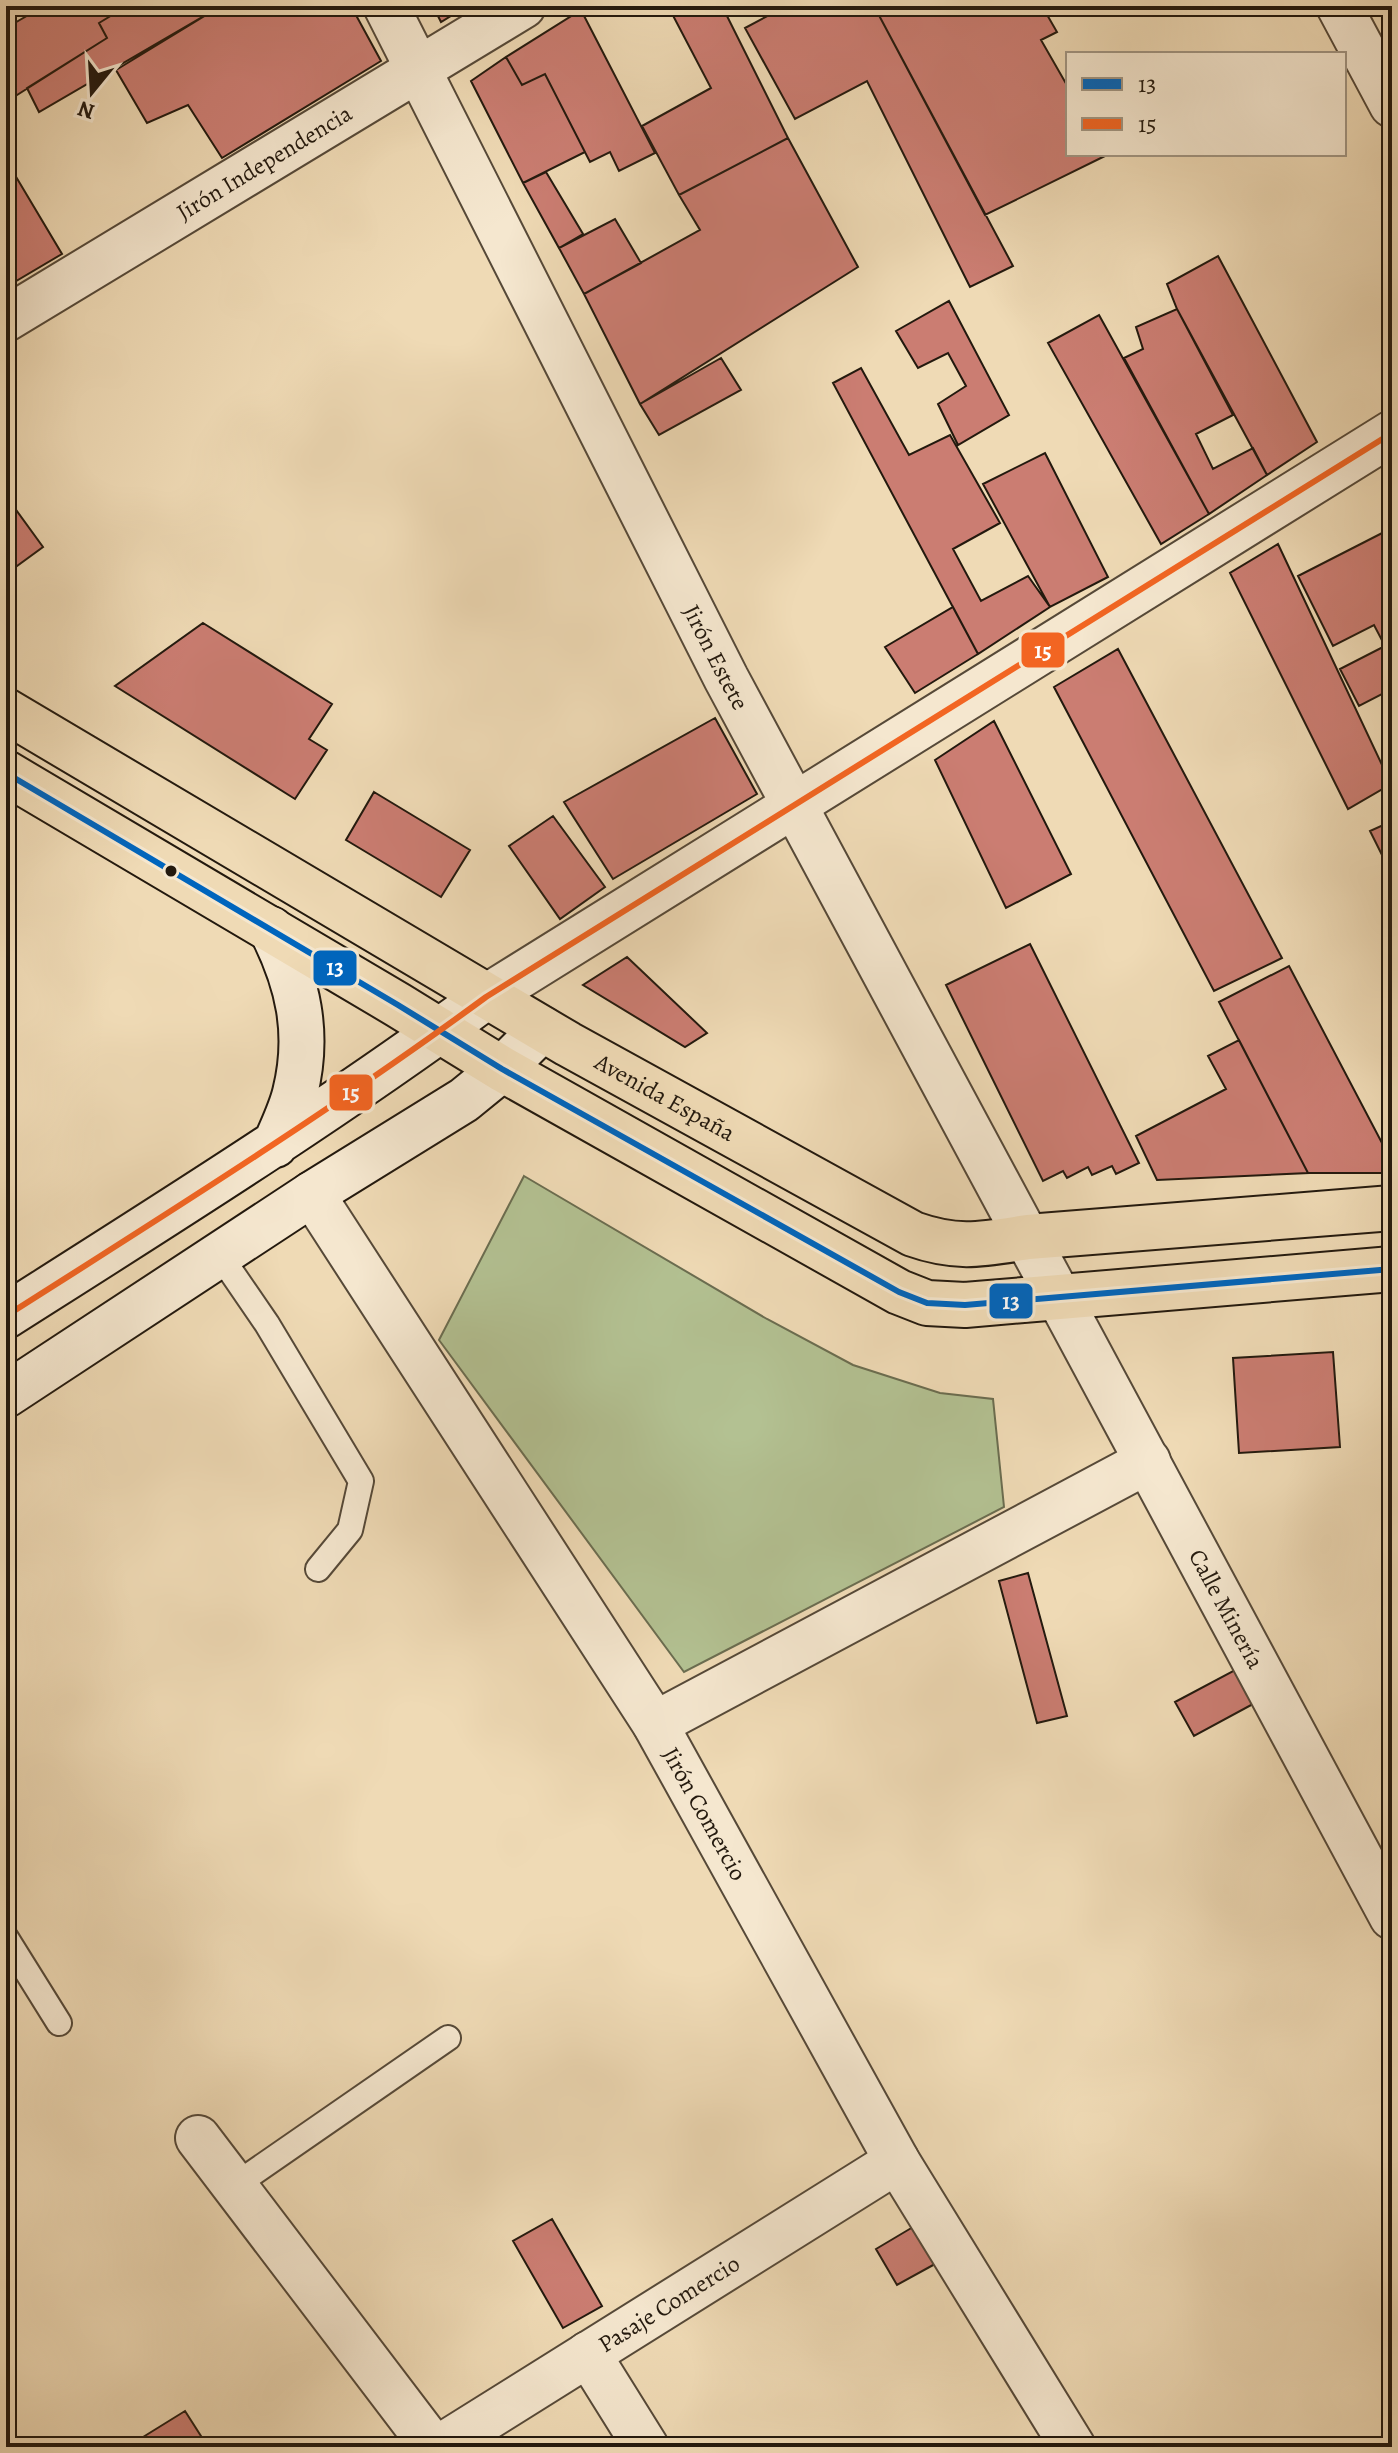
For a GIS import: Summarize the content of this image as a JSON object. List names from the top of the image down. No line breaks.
{"streets":{"main road":["Avenida España"],"street":["Jirón Independencia","Jirón Estete","Calle Minería","Jirón Comercio","Pasaje Comercio"]},"crossings":[["Jirón Independencia","Jirón Estete"],["Jirón Estete","Avenida España"],["Jirón Estete","Calle Minería"],["Jirón Comercio","Pasaje Comercio"]],"lines":["transit line 15","transit line 13"],"legend":["13","15"],"north":"bottom"}
